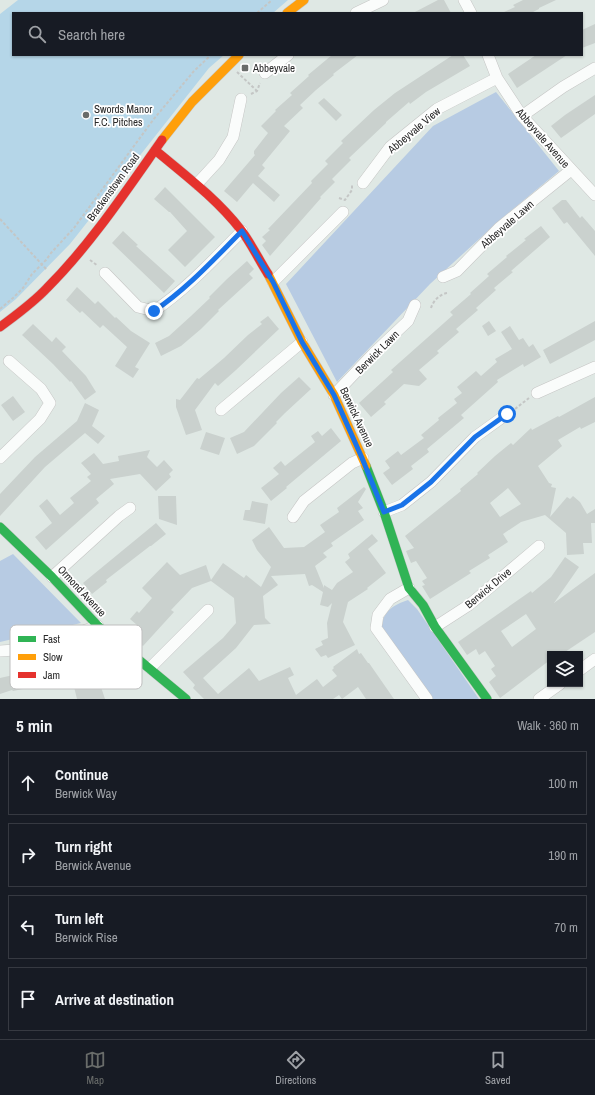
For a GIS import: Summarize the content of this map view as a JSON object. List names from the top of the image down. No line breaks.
{"streets":{"street":["Abbeyvale View","Abbeyvale Avenue","Brackenstown Road","Abbeyvale Lawn","Berwick Lawn","Berwick Avenue","Berwick Drive","Ormond Avenue"]},"crossings":[["Abbeyvale View","Abbeyvale Avenue"],["Abbeyvale Avenue","Abbeyvale Lawn"],["Brackenstown Road","Berwick Avenue"],["Berwick Lawn","Berwick Avenue"],["Berwick Avenue","Berwick Drive"]],"places":{"transit":["Abbeyvale"],"other":["Swords Manor F.C. Pitches"]},"legend":["Fast","Slow","Jam"],"page":{"search":"Search here","heading":["5 min","Walk · 360 m"],"list":[["Continue","Berwick Way","100 m"],["Turn right","Berwick Avenue","190 m"],["Turn left","Berwick Rise","70 m"],"Arrive at destination"],"nav":["Map","Directions","Saved"]}}
